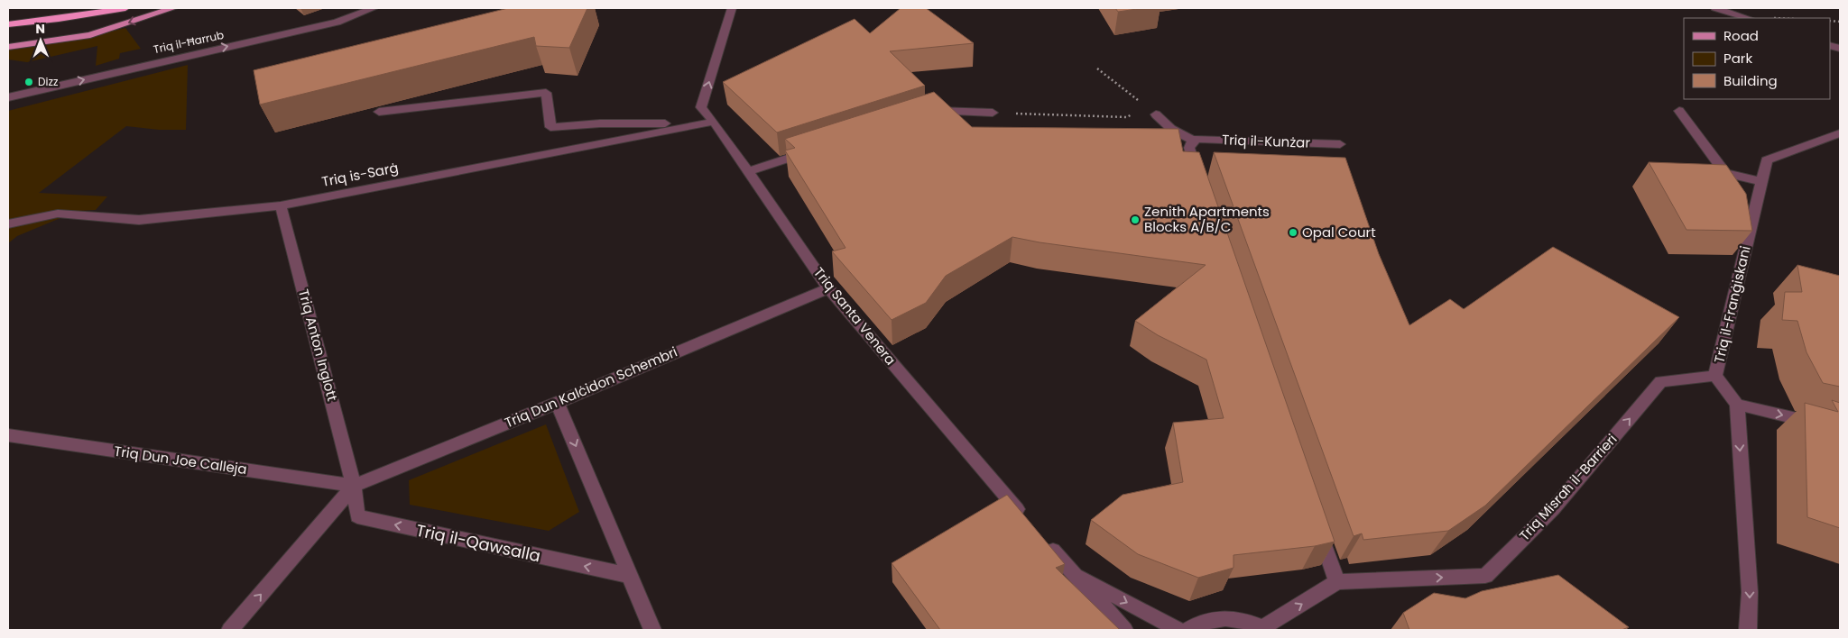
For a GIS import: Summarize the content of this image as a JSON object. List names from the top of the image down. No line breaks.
{"streets":{"street":["Triq il-Ħarrub","Triq il-Kunżar","Triq is-Sarġ","Triq il-Franġiskani","Triq Santa Venera","Triq Anton Inglott","Triq Dun Kalċidon Schembri","Triq Dun Joe Calleja","Triq Misraħ il-Barrieri","Triq il-Qawsalla"]},"crossings":[["Triq is-Sarġ","Triq Santa Venera"],["Triq is-Sarġ","Triq Anton Inglott"],["Triq il-Franġiskani","Triq Misraħ il-Barrieri"],["Triq Santa Venera","Triq Dun Kalċidon Schembri"],["Triq Anton Inglott","Triq Dun Kalċidon Schembri"],["Triq Anton Inglott","Triq Dun Joe Calleja"],["Triq Anton Inglott","Triq il-Qawsalla"],["Triq Dun Kalċidon Schembri","Triq Dun Joe Calleja"],["Triq Dun Kalċidon Schembri","Triq il-Qawsalla"],["Triq Dun Joe Calleja","Triq il-Qawsalla"]],"one_way":["Triq il-Ħarrub","Triq Misraħ il-Barrieri","Triq il-Qawsalla"],"places":["Dizz","Zenith Apartments Blocks A/B/C","Opal Court"],"legend":["Road","Park","Building"],"north":"top"}
